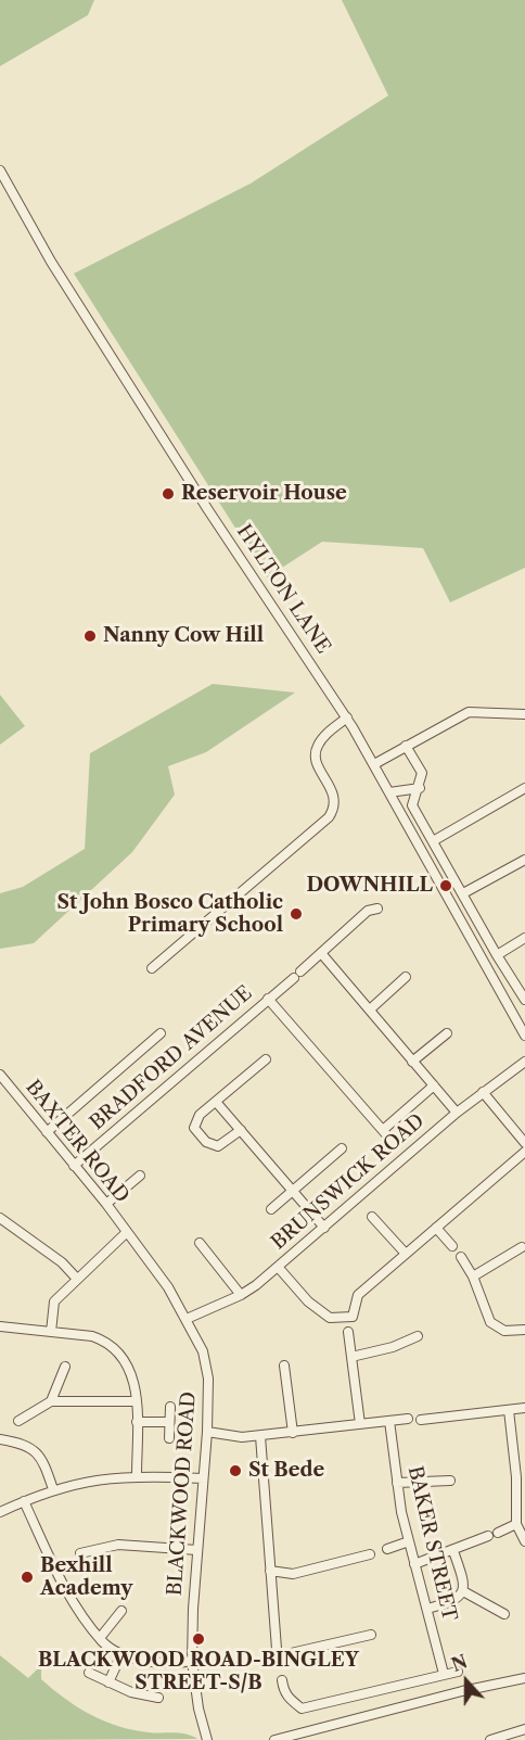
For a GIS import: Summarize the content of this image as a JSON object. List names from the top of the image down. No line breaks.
{"streets":{"street":["HYLTON LANE","BRADFORD AVENUE","BAXTER ROAD","BRUNSWICK ROAD","BLACKWOOD ROAD","BAKER STREET"]},"crossings":[["BRADFORD AVENUE","BAXTER ROAD"],["BAXTER ROAD","BLACKWOOD ROAD"],["BRUNSWICK ROAD","BLACKWOOD ROAD"]],"places":["Reservoir House","Nanny Cow Hill","DOWNHILL","St John Bosco Catholic Primary School","St Bede","Bexhill Academy","BLACKWOOD ROAD-BINGLEY STREET-S/B"],"north":"top"}
